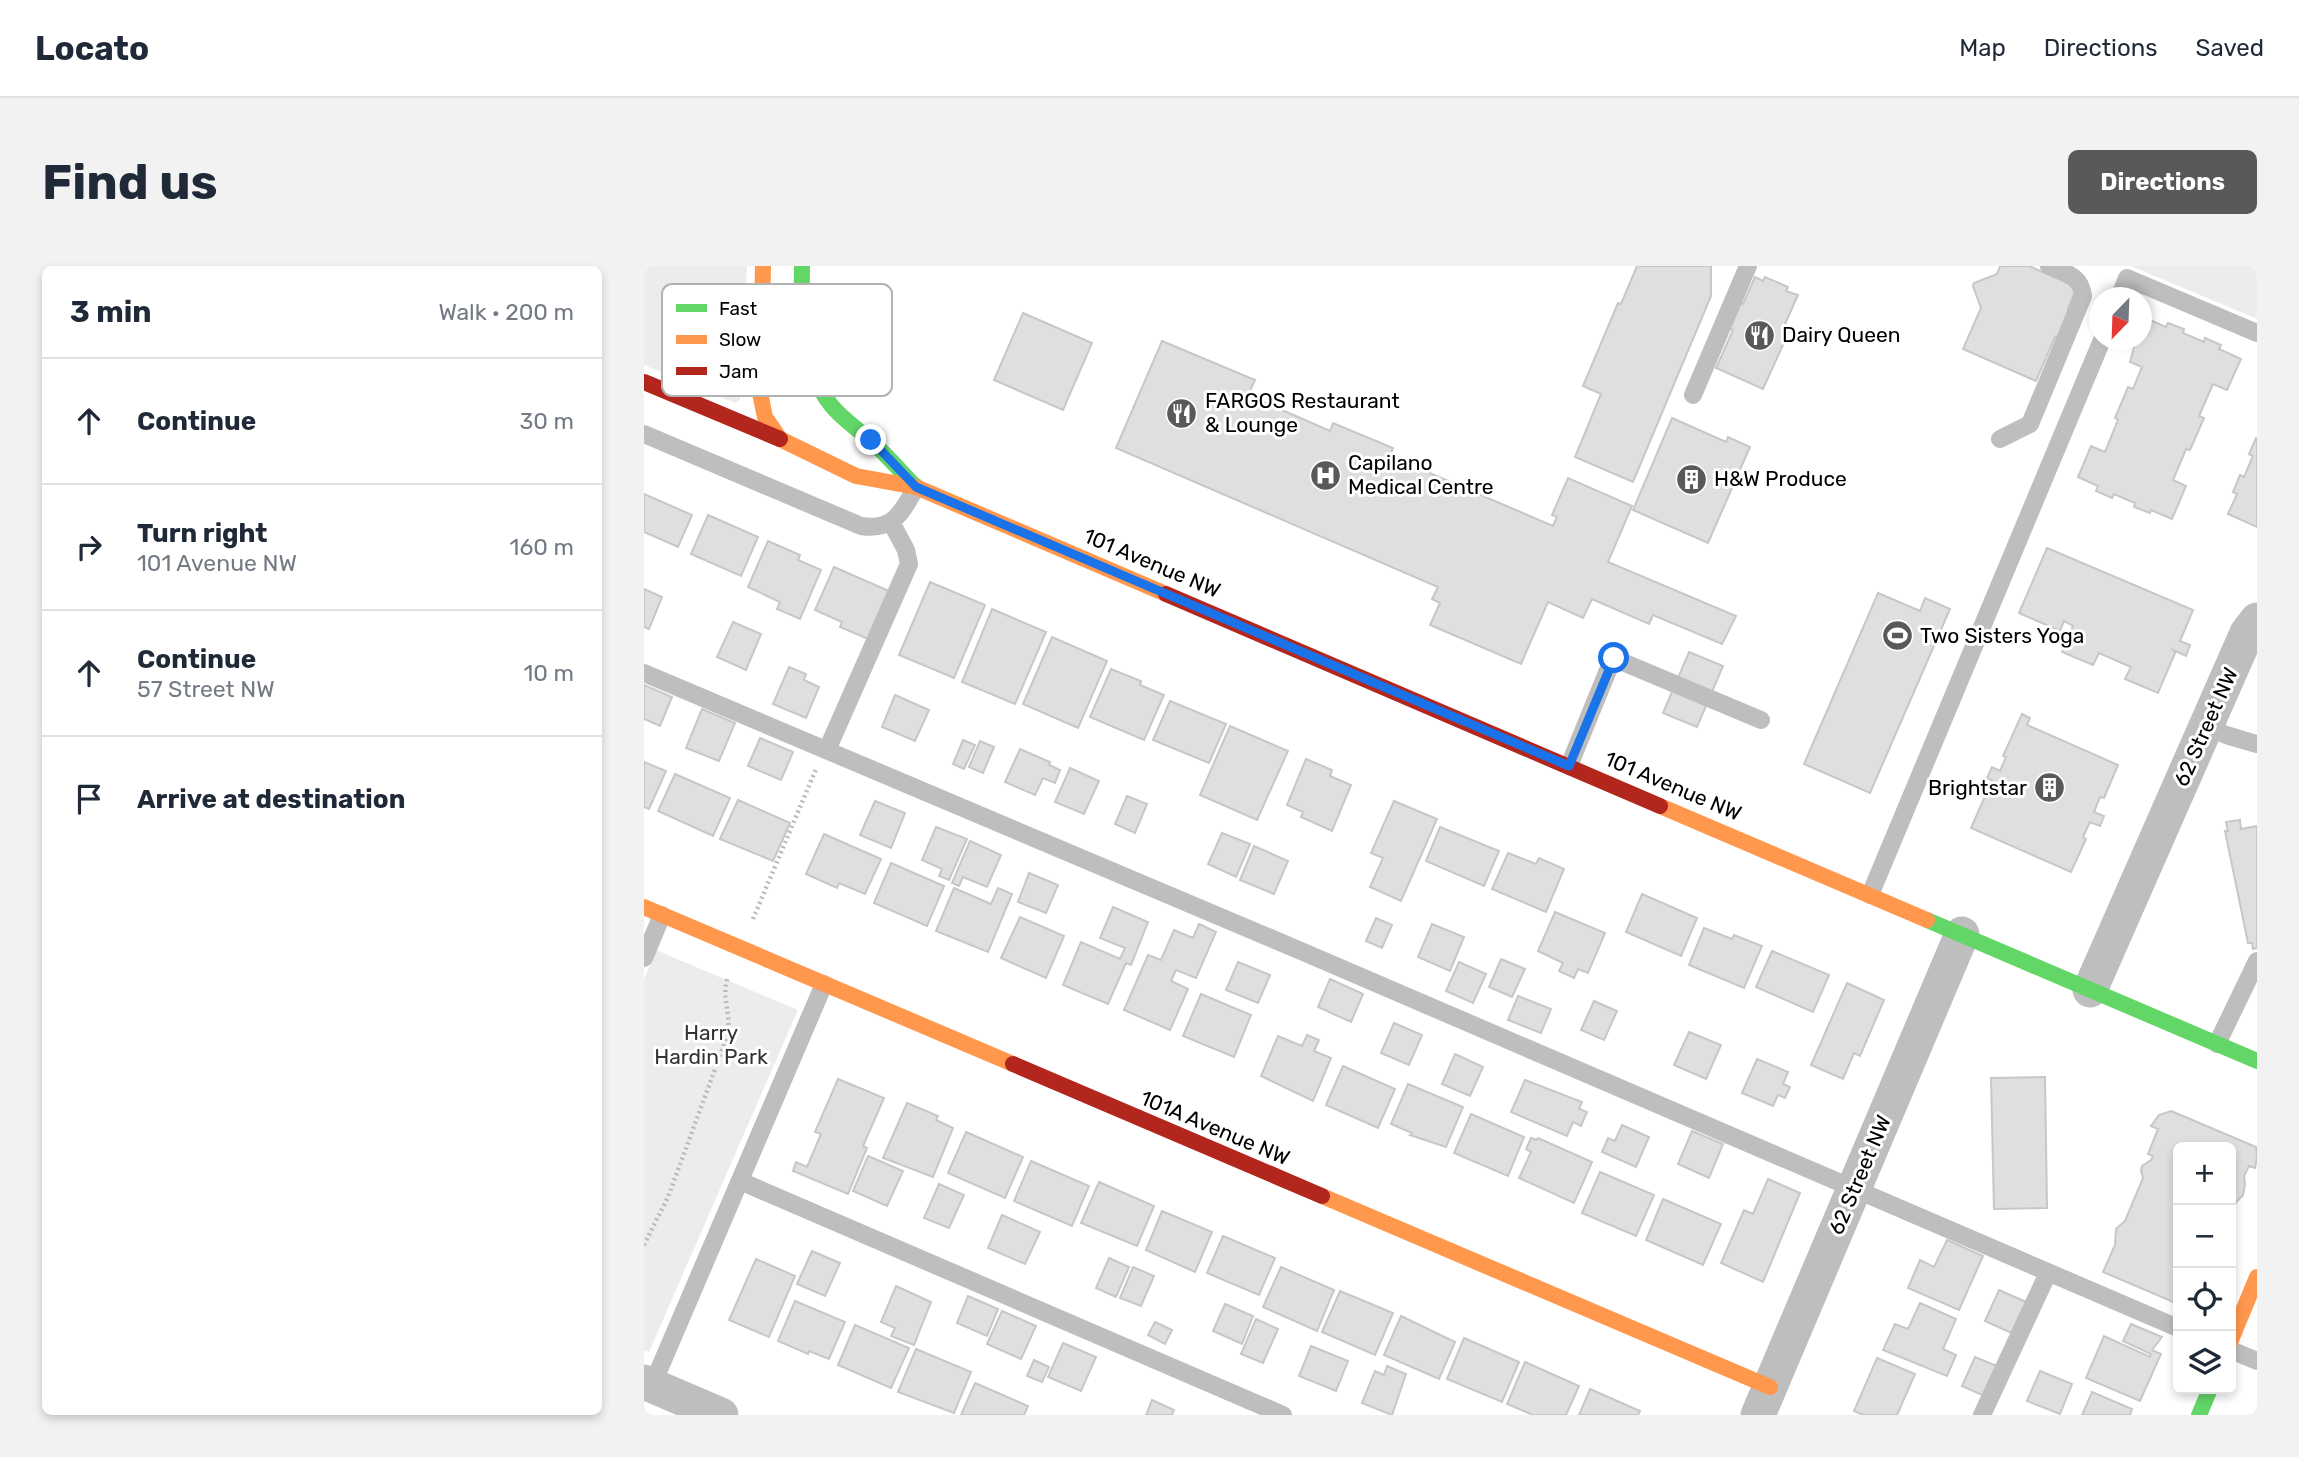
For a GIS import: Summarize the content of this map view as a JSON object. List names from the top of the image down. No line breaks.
{"streets":{"main road":["101 Avenue NW","101A Avenue NW"],"street":["62 Street NW"]},"crossings":[["101 Avenue NW","62 Street NW"],["62 Street NW","101A Avenue NW"]],"parks":["Harry Hardin Park"],"places":{"restaurant":["Dairy Queen","FARGOS Restaurant & Lounge"],"hospital":["Capilano Medical Centre"],"building":["H&W Produce","Brightstar"],"sports":["Two Sisters Yoga"]},"legend":["Fast","Slow","Jam"],"north":"bottom left","page":{"header":"Locato","nav":["Map","Directions","Saved"],"buttons":"Directions","title":"Find us","heading":["3 min","Walk · 200 m"],"list":[["Continue","30 m"],["Turn right","101 Avenue NW","160 m"],["Continue","57 Street NW","10 m"],"Arrive at destination"],"map_buttons":["+","−"]}}
